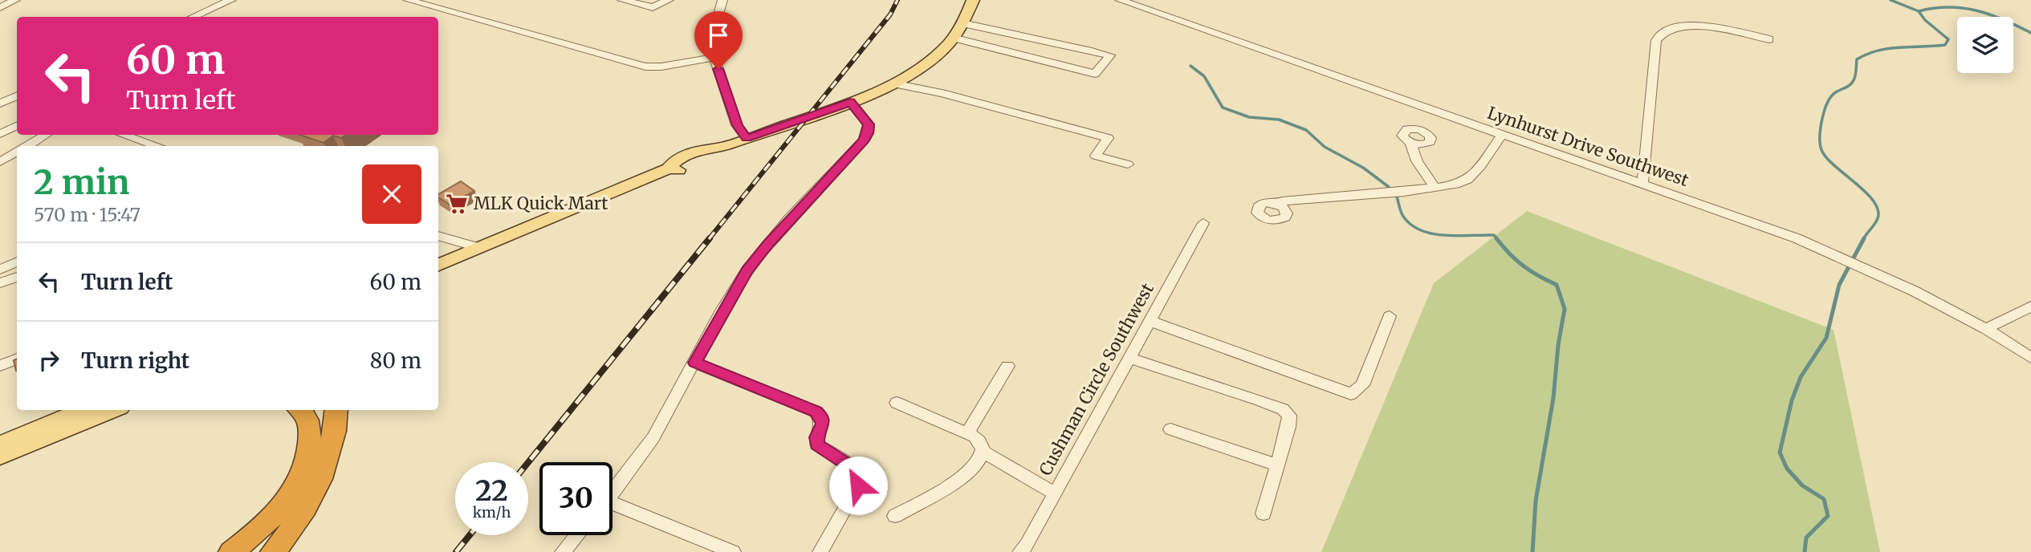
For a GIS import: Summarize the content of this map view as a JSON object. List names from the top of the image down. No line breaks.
{"streets":{"street":["Lynhurst Drive Southwest","Cushman Circle Southwest"]},"places":{"supermarket":["MLK Quick Mart"]},"page":{"turn":["60 m","Turn left"],"heading":["2 min","570 m · 15:47"],"list":[{"name":"Turn left","value":"60 m"},{"name":"Turn right","value":"80 m"}],"speed":"22 km/h","limit":"30"}}
